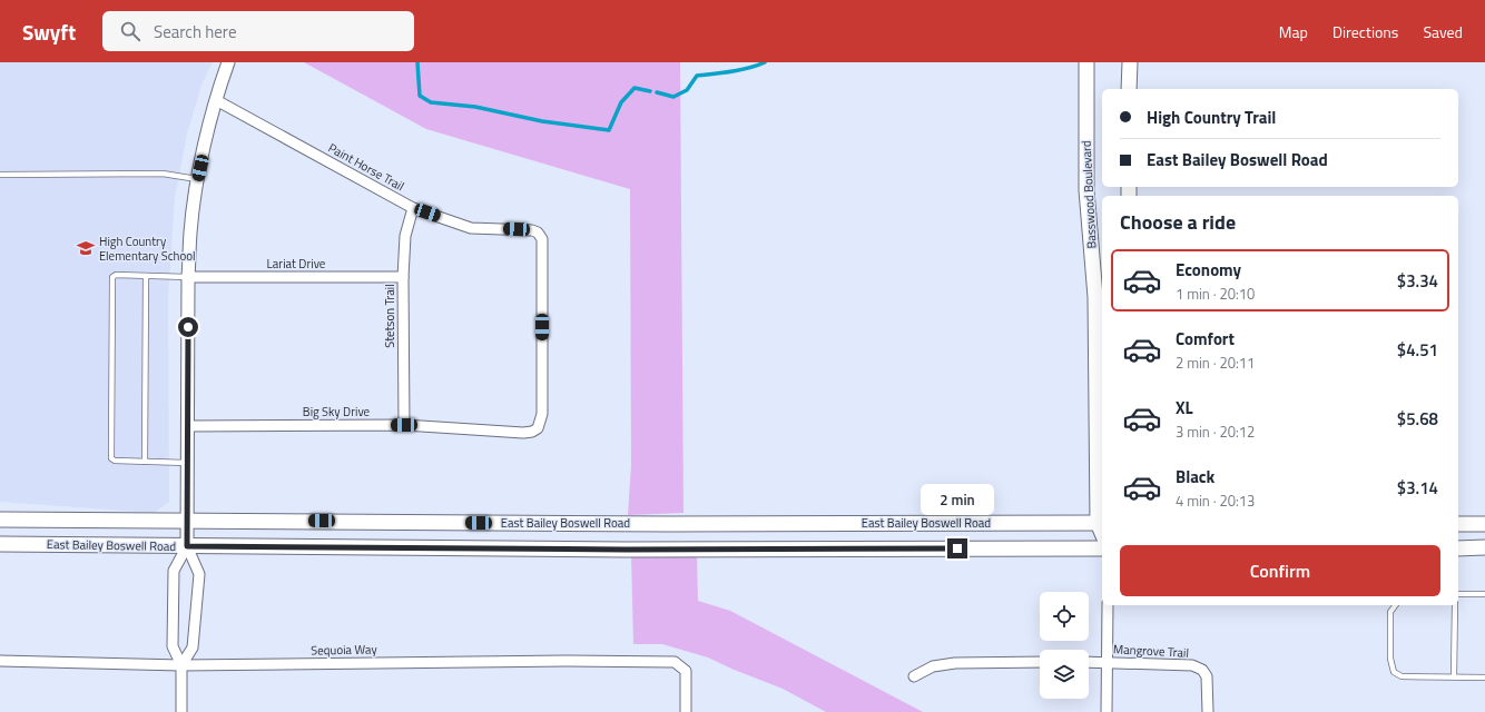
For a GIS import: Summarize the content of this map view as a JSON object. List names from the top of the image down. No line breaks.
{"streets":{"main road":["Basswood Boulevard","East Bailey Boswell Road"],"street":["Paint Horse Trail","Lariat Drive","Stetson Trail","Big Sky Drive","Sequoia Way","Mangrove Trail"]},"crossings":[["Paint Horse Trail","Stetson Trail"],["Paint Horse Trail","Big Sky Drive"],["Basswood Boulevard","East Bailey Boswell Road"],["Lariat Drive","Stetson Trail"],["Stetson Trail","Big Sky Drive"]],"places":{"school or university":["High Country Elementary School"]},"page":{"header":"Swyft","search":"Search here","nav":["Map","Directions","Saved"],"banner":["High Country Trail","East Bailey Boswell Road"],"heading":"Choose a ride","list":[{"name":"Economy","note":"1 min · 20:10","value":"$3.34"},{"name":"Comfort","note":"2 min · 20:11","value":"$4.51"},{"name":"XL","note":"3 min · 20:12","value":"$5.68"},{"name":"Black","note":"4 min · 20:13","value":"$3.14"}],"bubble":"2 min","buttons":"Confirm"}}
